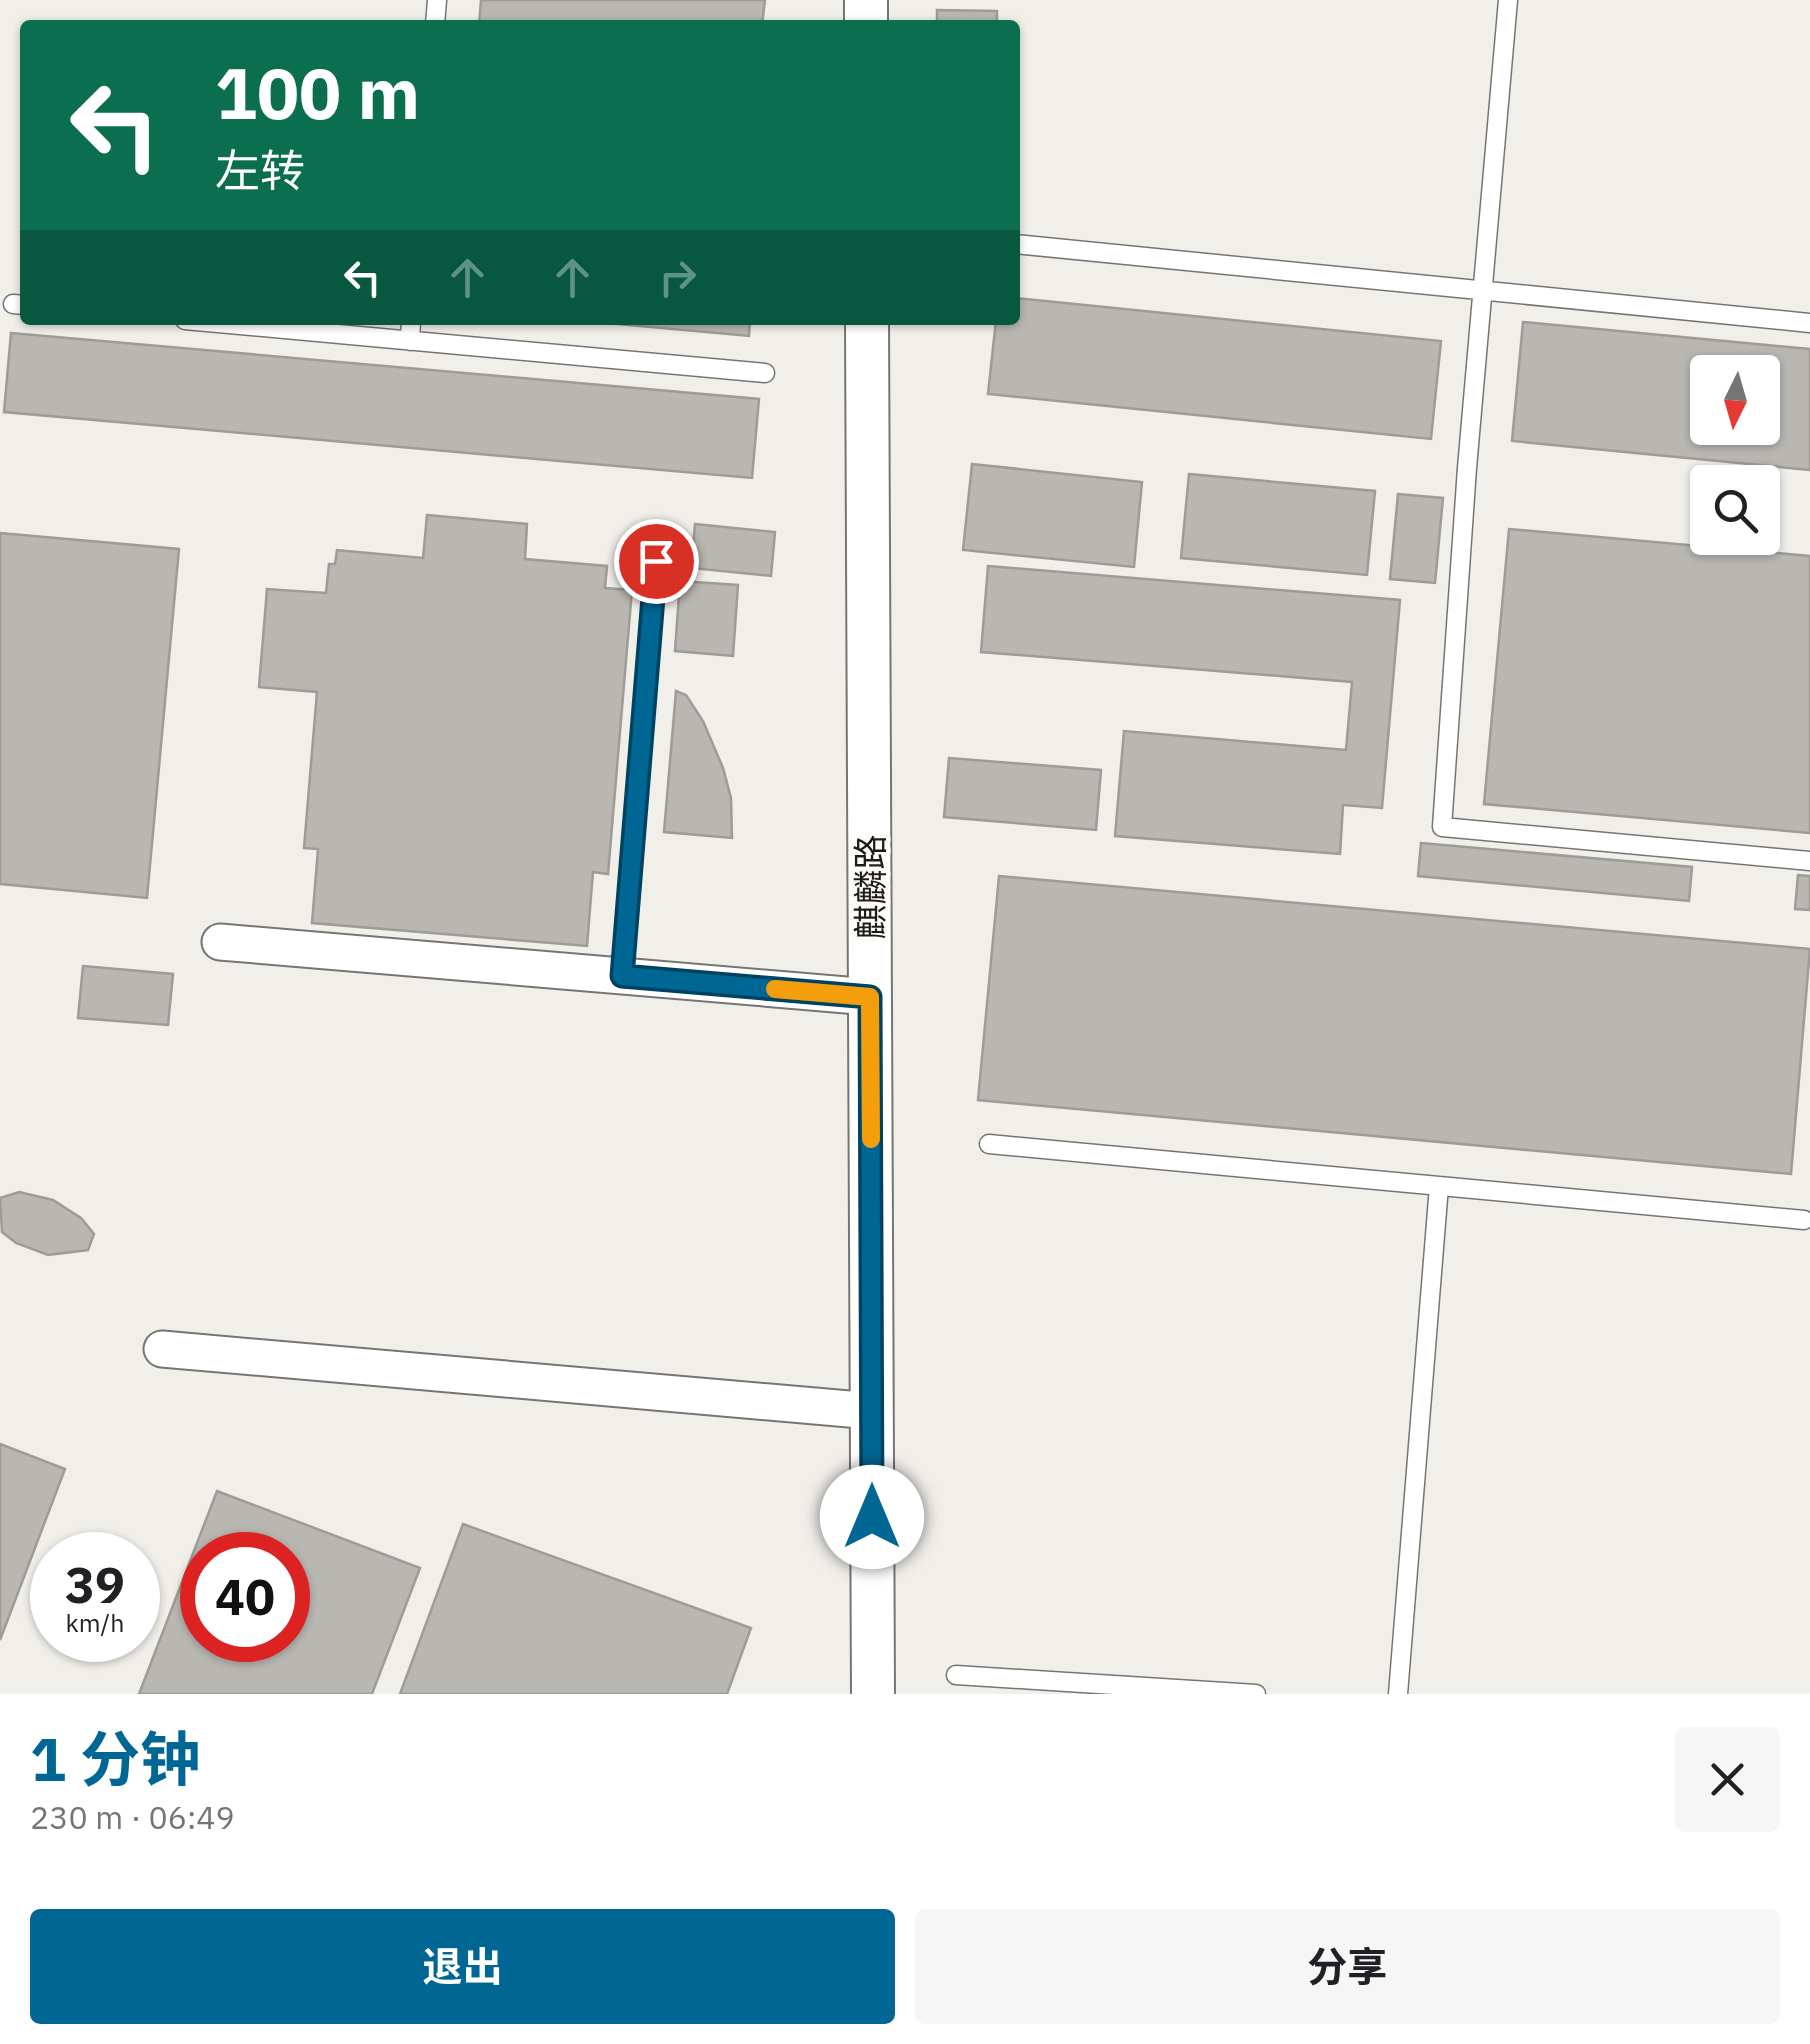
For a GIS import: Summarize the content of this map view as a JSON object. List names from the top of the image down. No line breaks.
{"streets":{"street":["麒麟路"]},"north":"bottom","page":{"turn":["100 m","左转"],"speed":"39 km/h","limit":"40","heading":["1 分钟","230 m · 06:49"],"buttons":["退出","分享"]}}
